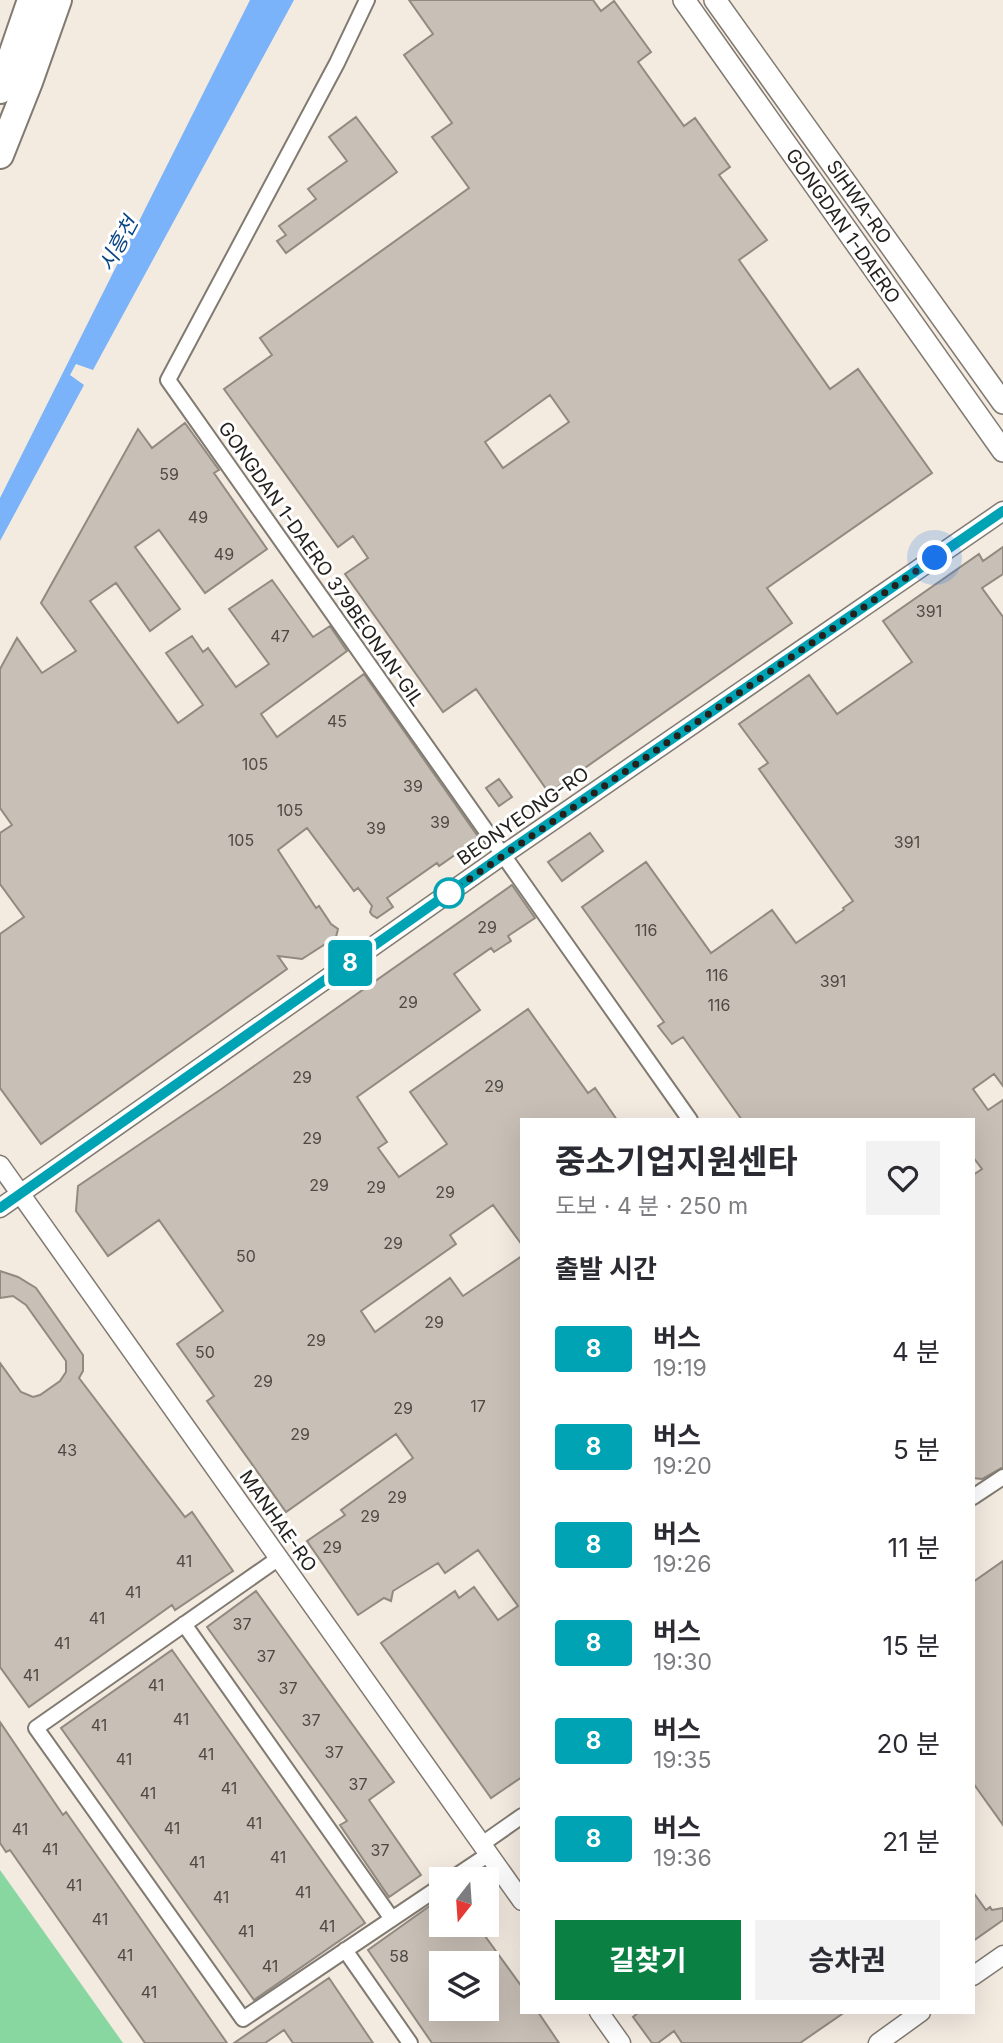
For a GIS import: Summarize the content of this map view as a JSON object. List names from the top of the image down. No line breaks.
{"streets":{"main road":["SIHWA-RO","GONGDAN 1-DAERO"],"street":["GONGDAN 1-DAERO 379BEONAN-GIL","BEONYEONG-RO","MANHAE-RO"]},"crossings":[["GONGDAN 1-DAERO 379BEONAN-GIL","BEONYEONG-RO"],["BEONYEONG-RO","MANHAE-RO"]],"water":["시흥천"],"lines":["bus line 8"],"house_numbers":["59","49","49","391","47","45","105","39","105","39","39","105","391","29","116","116","391","29","116","29","29","29","29","29","29","29","50","29","29","50","29","17","29","29","43","29","29","29","41","41","41","37","41","37","41","41","37","41","37","41","37","41","41","37","41","41","41","41","41","41","37","41","41","41","41","41","41","41","41","41","58","41","41"],"north":"bottom","page":{"on_map":"8","heading":[["중소기업지원센타","도보 · 4 분 · 250 m"],"출발 시간"],"list":[{"mark":"8","name":"버스","note":"19:19","value":"4 분"},{"mark":"8","name":"버스","note":"19:20","value":"5 분"},{"mark":"8","name":"버스","note":"19:26","value":"11 분"},{"mark":"8","name":"버스","note":"19:30","value":"15 분"},{"mark":"8","name":"버스","note":"19:35","value":"20 분"},{"mark":"8","name":"버스","note":"19:36","value":"21 분"}],"buttons":["길찾기","승차권"]}}
